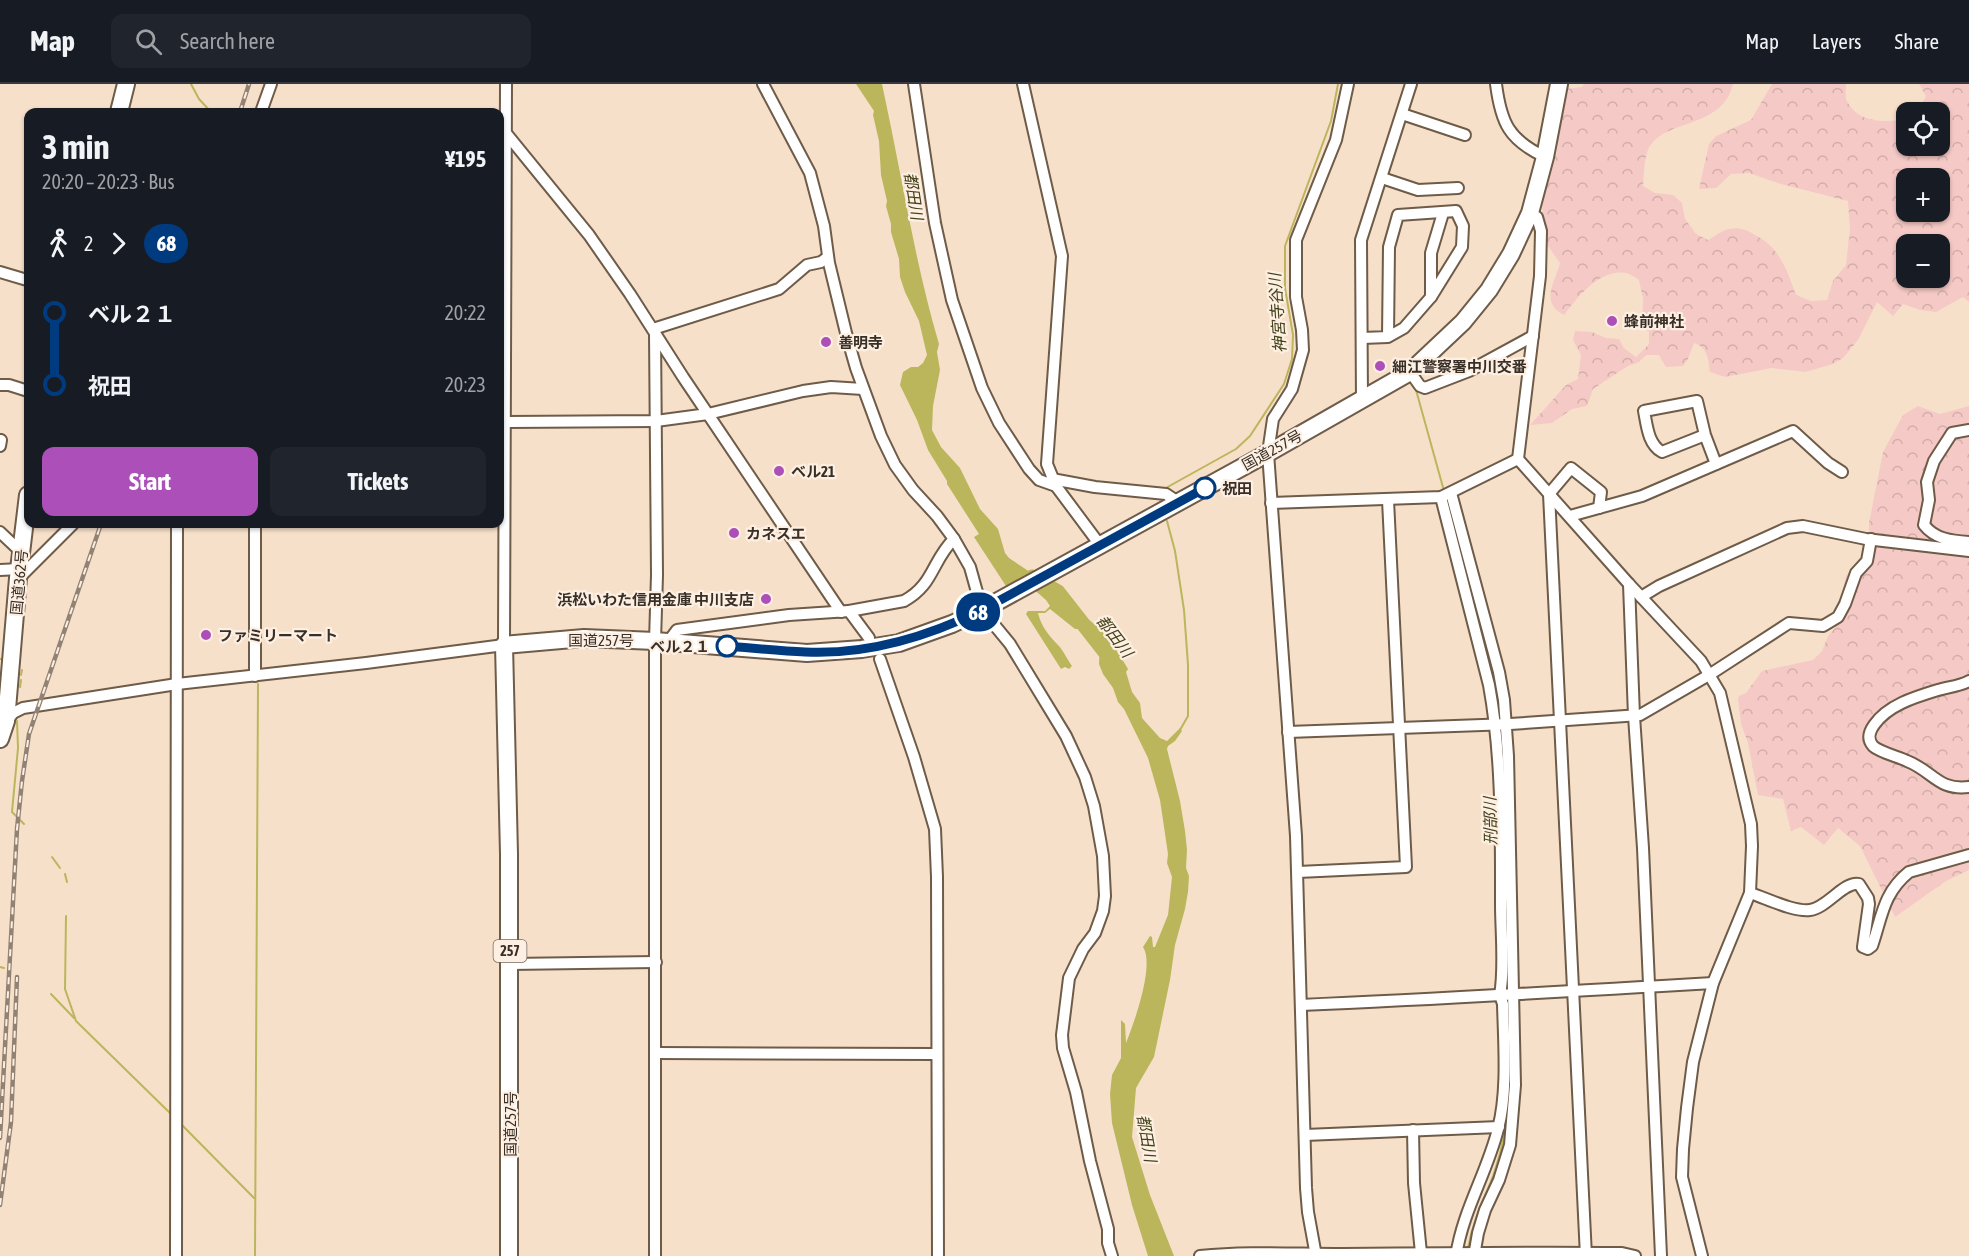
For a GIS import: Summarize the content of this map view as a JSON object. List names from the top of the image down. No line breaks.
{"streets":{"highway":["国道257号","国道362号","257"]},"water":["都田川","神宮寺谷川","刑部川"],"places":["蜂前神社","善明寺","細江警察署中川交番","ベル21","祝田","カネスエ","浜松いわた信用金庫 中川支店","ファミリーマート","ベル２１"],"lines":["bus line 68"],"page":{"header":"Map","search":"Search here","nav":["Map","Layers","Share"],"on_map":"68","map_buttons":["+","−"],"heading":["3 min","20:20 – 20:23 · Bus","¥195"],"legs":["2","68"],"list":[{"name":"ベル２１","value":"20:22"},{"name":"祝田","value":"20:23"}],"buttons":["Start","Tickets"]}}
